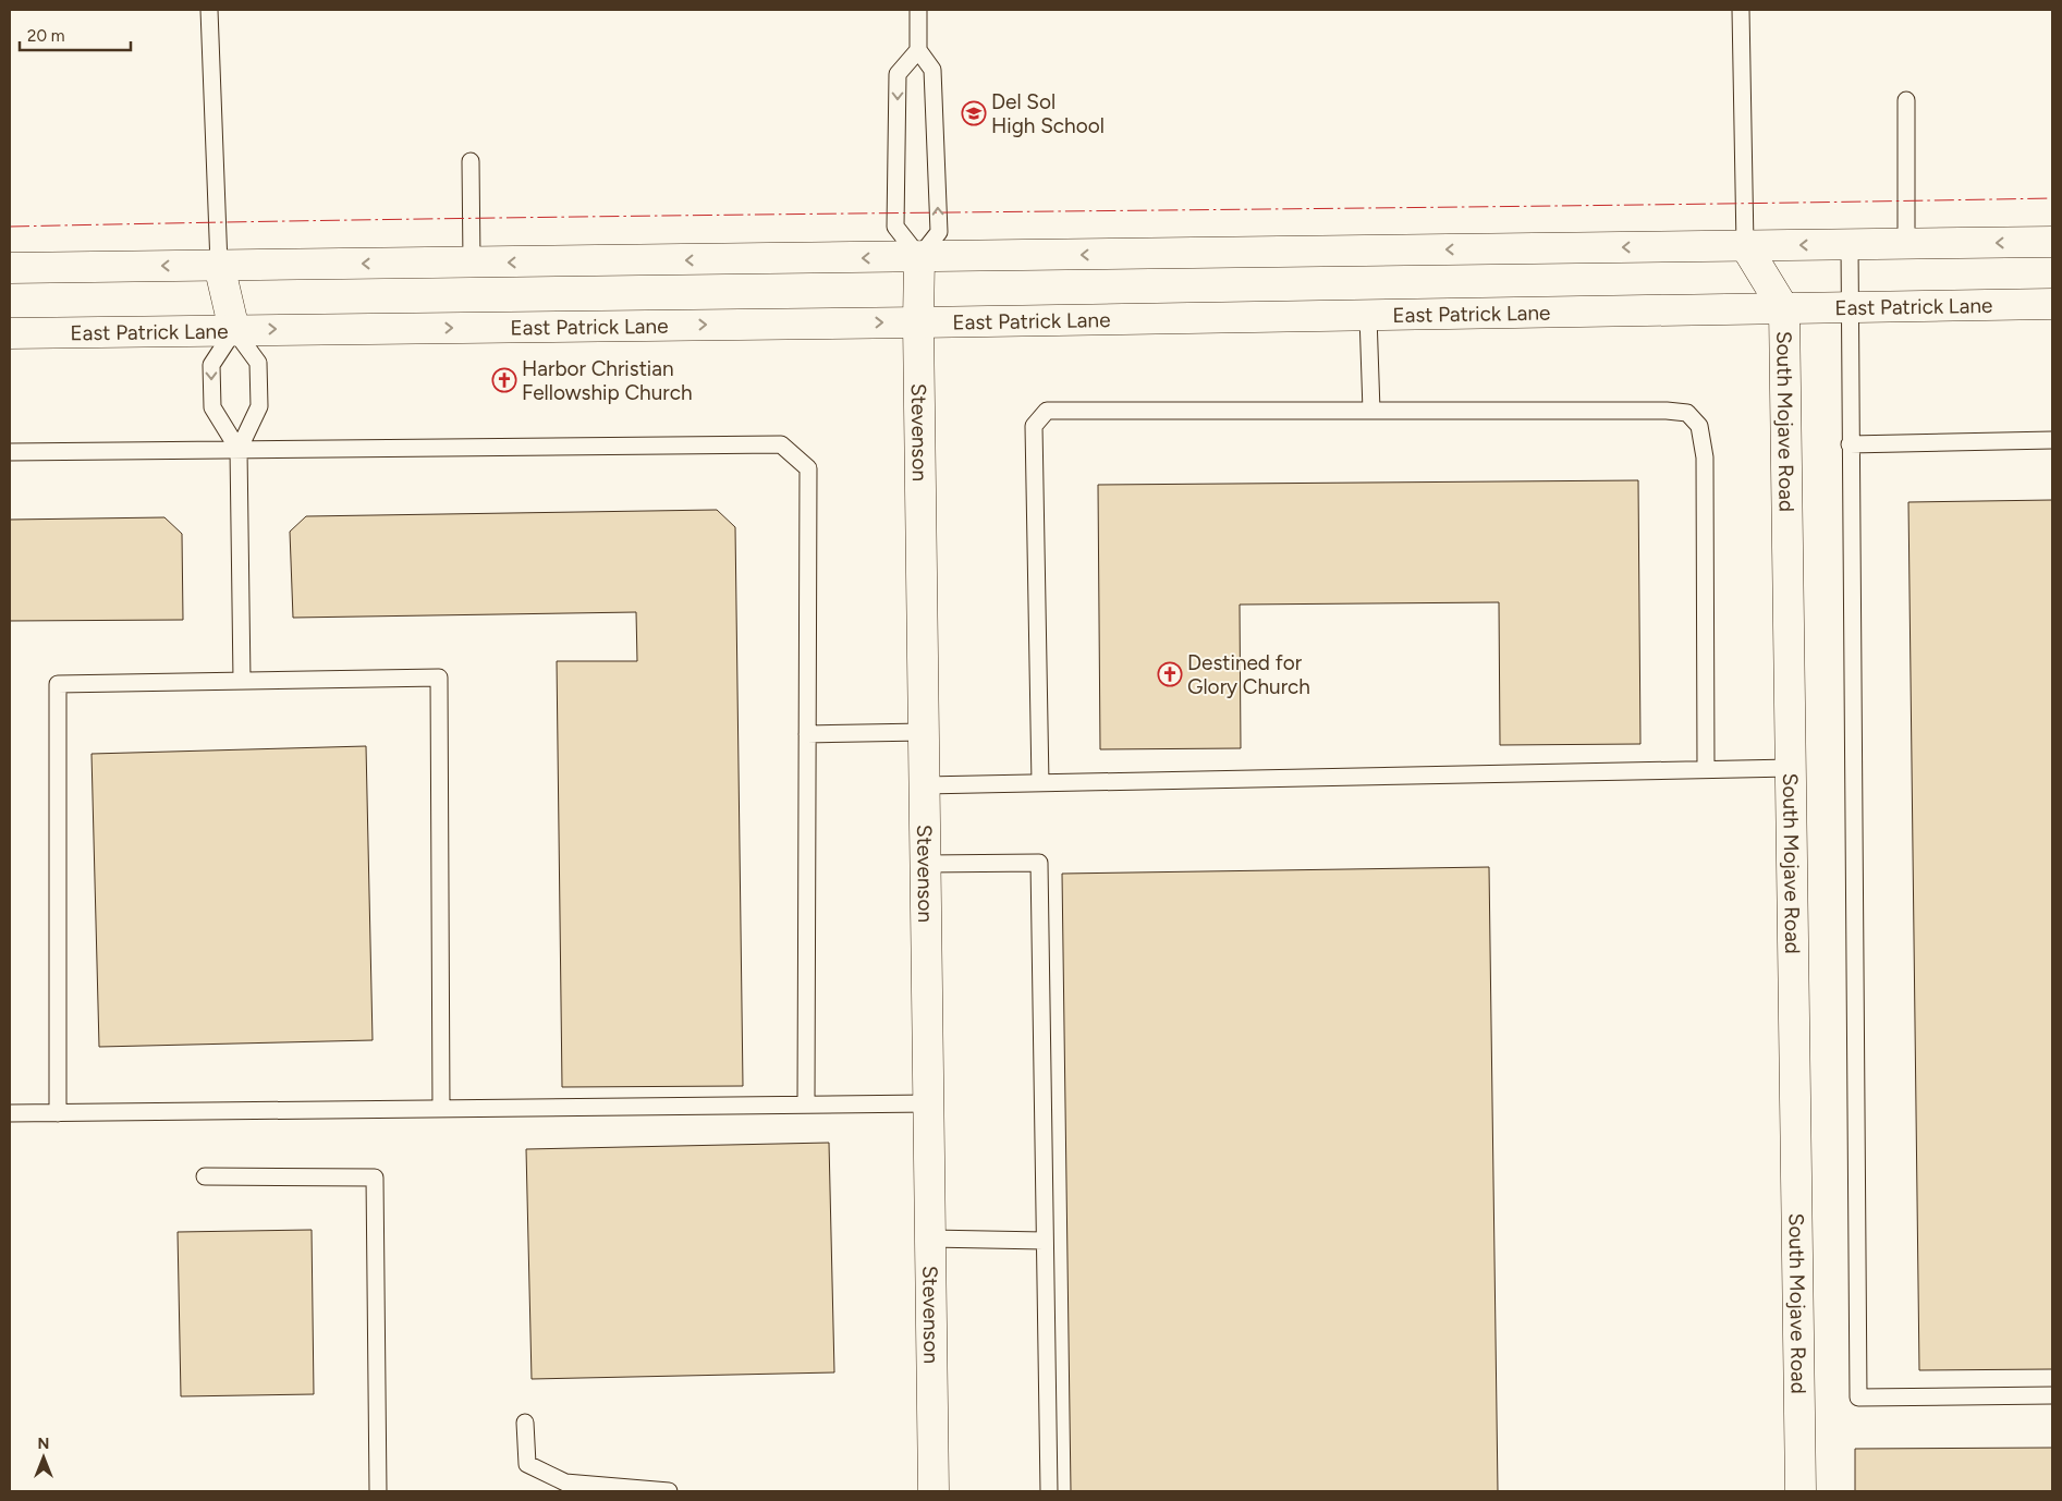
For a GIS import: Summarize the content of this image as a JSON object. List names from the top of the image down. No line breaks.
{"streets":{"main road":["East Patrick Lane","South Mojave Road","Stevenson"]},"crossings":[["East Patrick Lane","South Mojave Road"],["East Patrick Lane","Stevenson"]],"places":{"school or university":["Del Sol High School"],"church":["Harbor Christian Fellowship Church","Destined for Glory Church"]},"scale_bar":"20 m","north":"top"}
